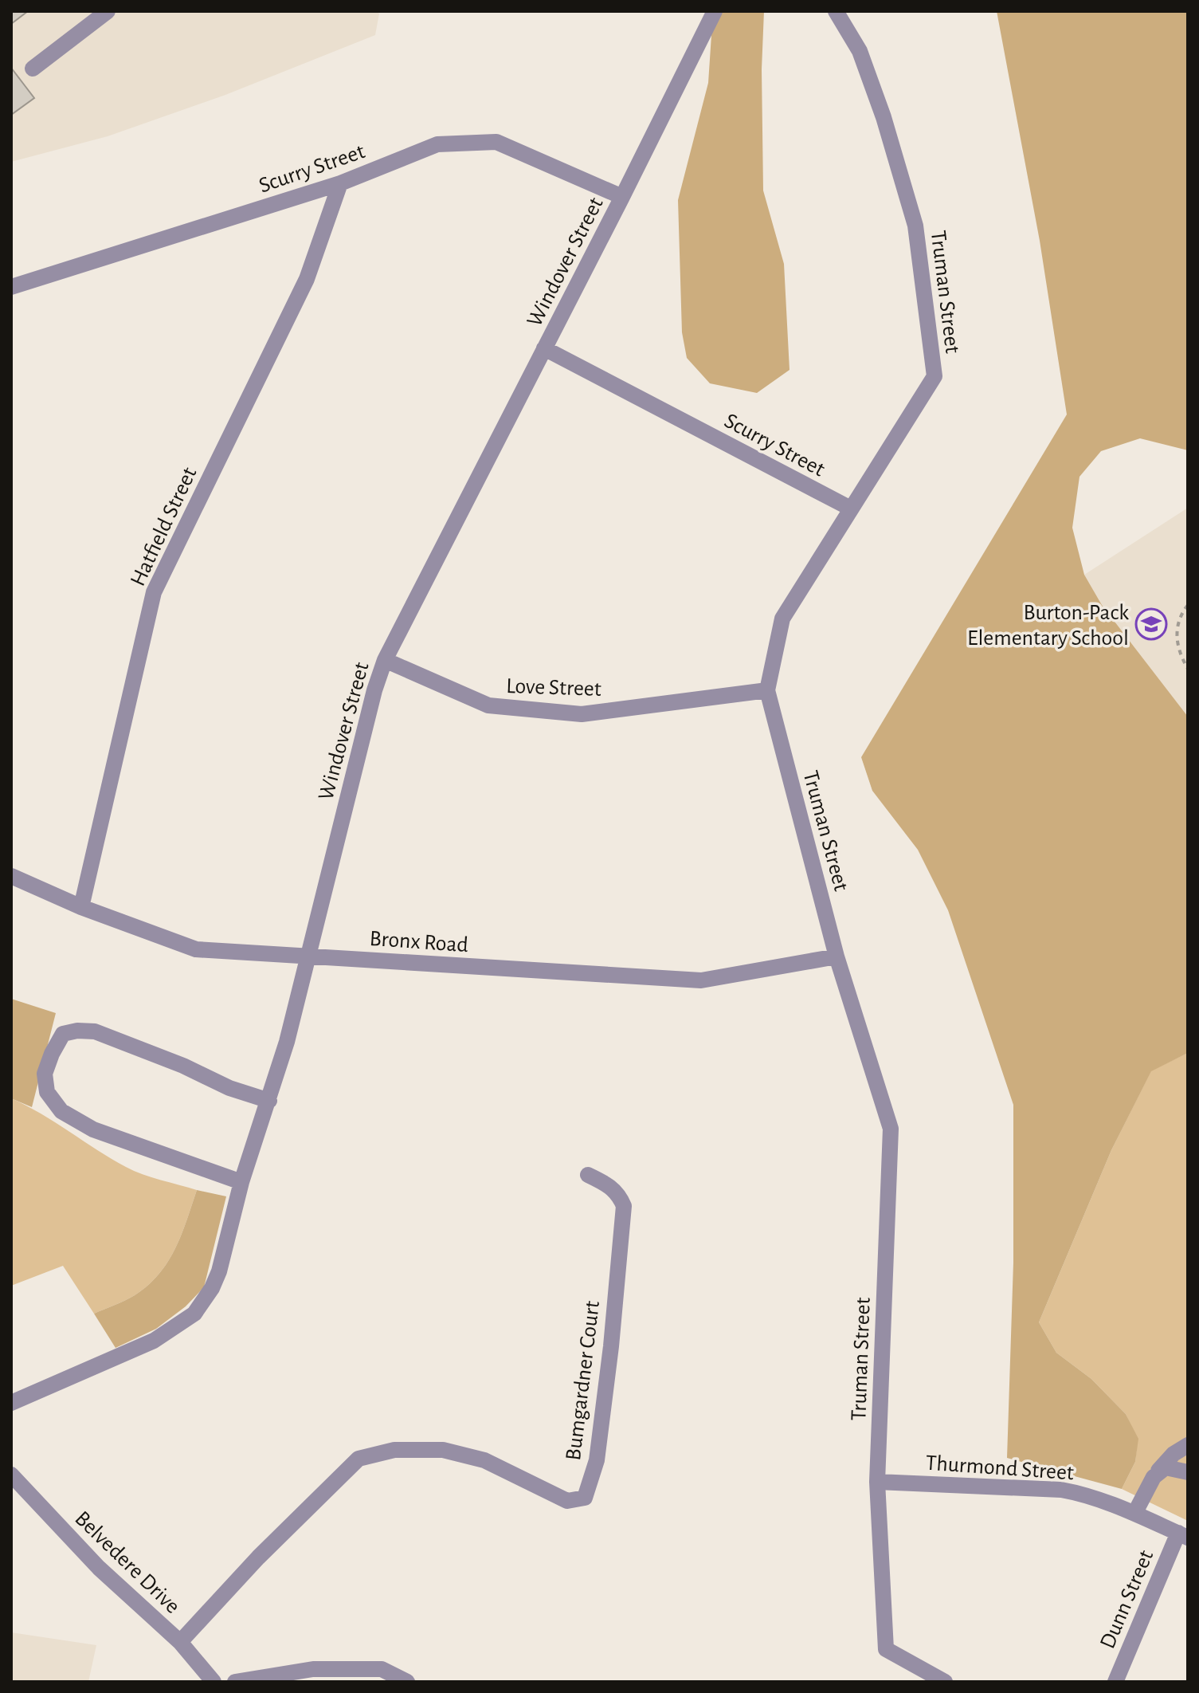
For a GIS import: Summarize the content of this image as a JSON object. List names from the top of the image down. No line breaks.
{"streets":{"street":["Scurry Street","Windover Street","Truman Street","Hatfield Street","Love Street","Bronx Road","Bumgardner Court","Thurmond Street","Belvedere Drive","Dunn Street"]},"crossings":[["Scurry Street","Windover Street"],["Scurry Street","Truman Street"],["Scurry Street","Hatfield Street"],["Windover Street","Love Street"],["Windover Street","Bronx Road"],["Truman Street","Love Street"],["Truman Street","Bronx Road"],["Truman Street","Thurmond Street"],["Hatfield Street","Bronx Road"],["Bumgardner Court","Belvedere Drive"],["Thurmond Street","Dunn Street"]],"places":{"school or university":["Burton-Pack Elementary School"]}}
